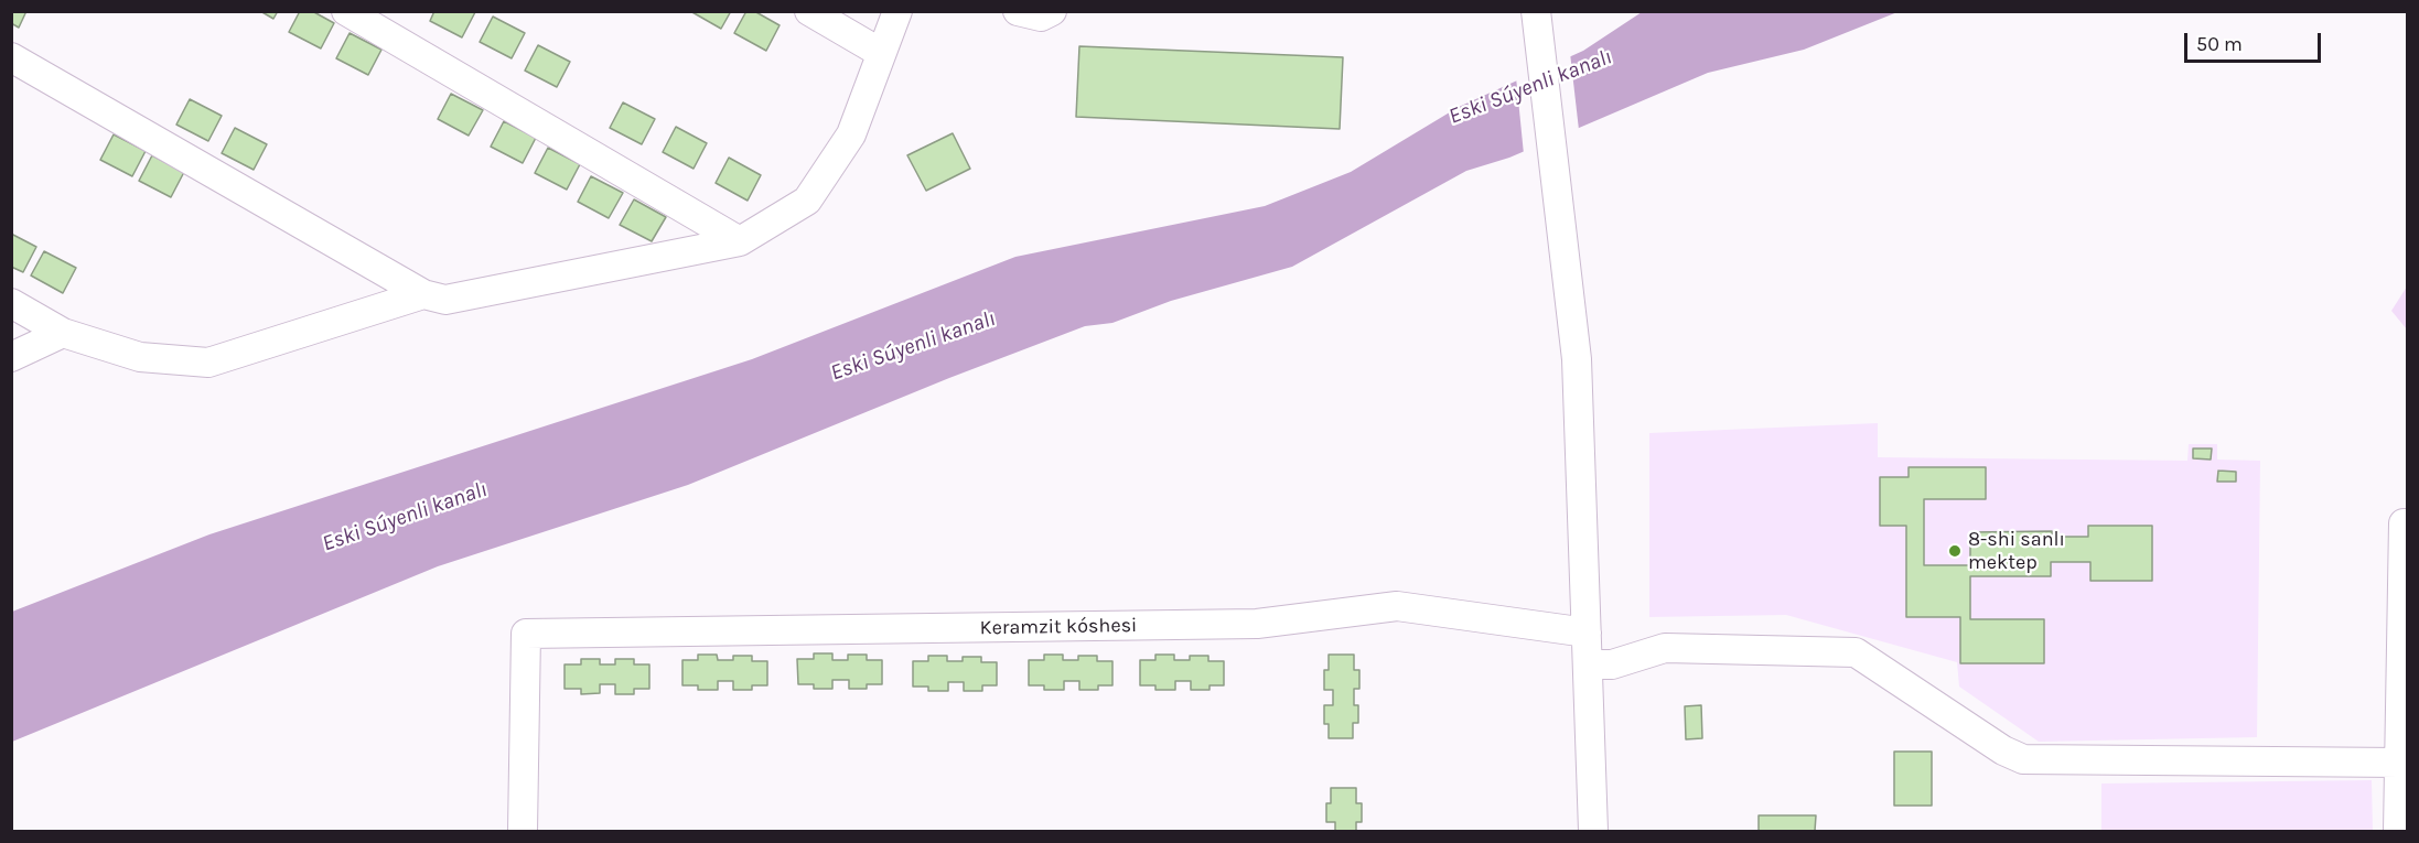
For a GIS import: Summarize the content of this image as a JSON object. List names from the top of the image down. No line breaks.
{"streets":{"street":["Keramzit kóshesi"]},"water":["Eski Súyenli kanalı"],"places":["8-shi sanlı mektep"],"scale_bar":"50 m"}
